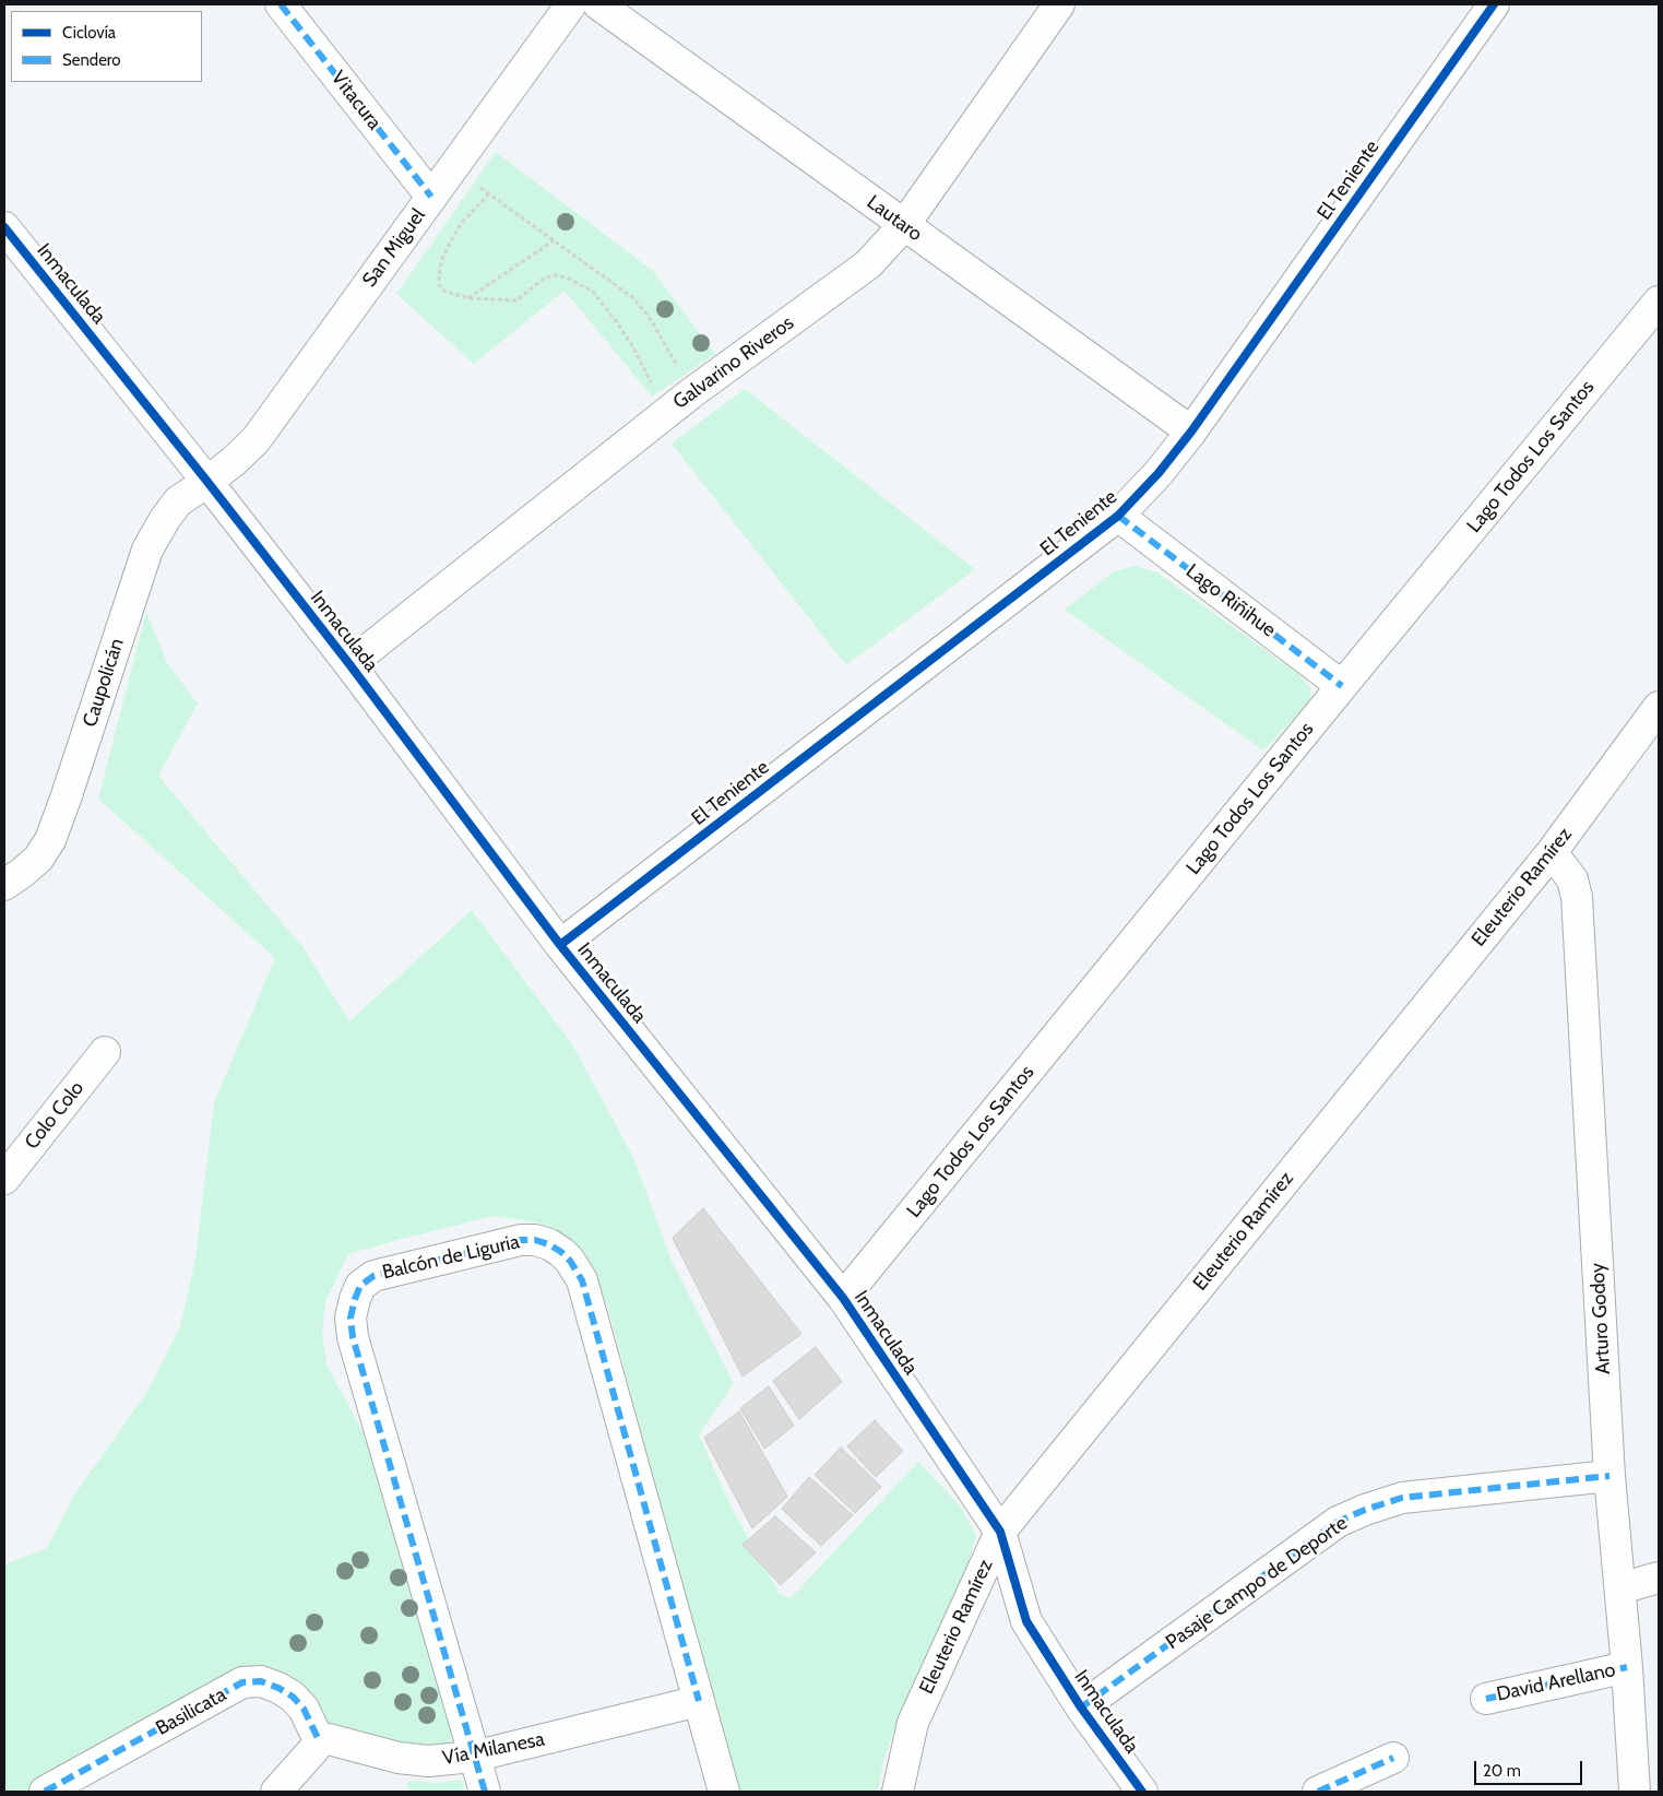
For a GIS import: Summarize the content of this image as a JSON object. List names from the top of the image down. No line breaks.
{"streets":{"street":["Vitacura","El Teniente","Lautaro","San Miguel","Inmaculada","Galvarino Riveros","Lago Todos Los Santos","Lago Riñihue","Caupolicán","Eleuterio Ramírez","Colo Colo","Balcón de Liguria","Arturo Godoy","Pasaje Campo de Deporte","David Arellano","Basilicata","Vía Milanesa"]},"crossings":[["Vitacura","San Miguel"],["El Teniente","Lautaro"],["El Teniente","Inmaculada"],["El Teniente","Lago Riñihue"],["Lautaro","Galvarino Riveros"],["San Miguel","Inmaculada"],["San Miguel","Caupolicán"],["Inmaculada","Galvarino Riveros"],["Inmaculada","Lago Todos Los Santos"],["Inmaculada","Caupolicán"],["Inmaculada","Eleuterio Ramírez"],["Inmaculada","Pasaje Campo de Deporte"],["Lago Todos Los Santos","Lago Riñihue"],["Eleuterio Ramírez","Arturo Godoy"],["Balcón de Liguria","Vía Milanesa"],["Arturo Godoy","Pasaje Campo de Deporte"],["Arturo Godoy","David Arellano"],["Basilicata","Vía Milanesa"]],"legend":["Ciclovía","Sendero"],"scale_bar":"20 m"}
